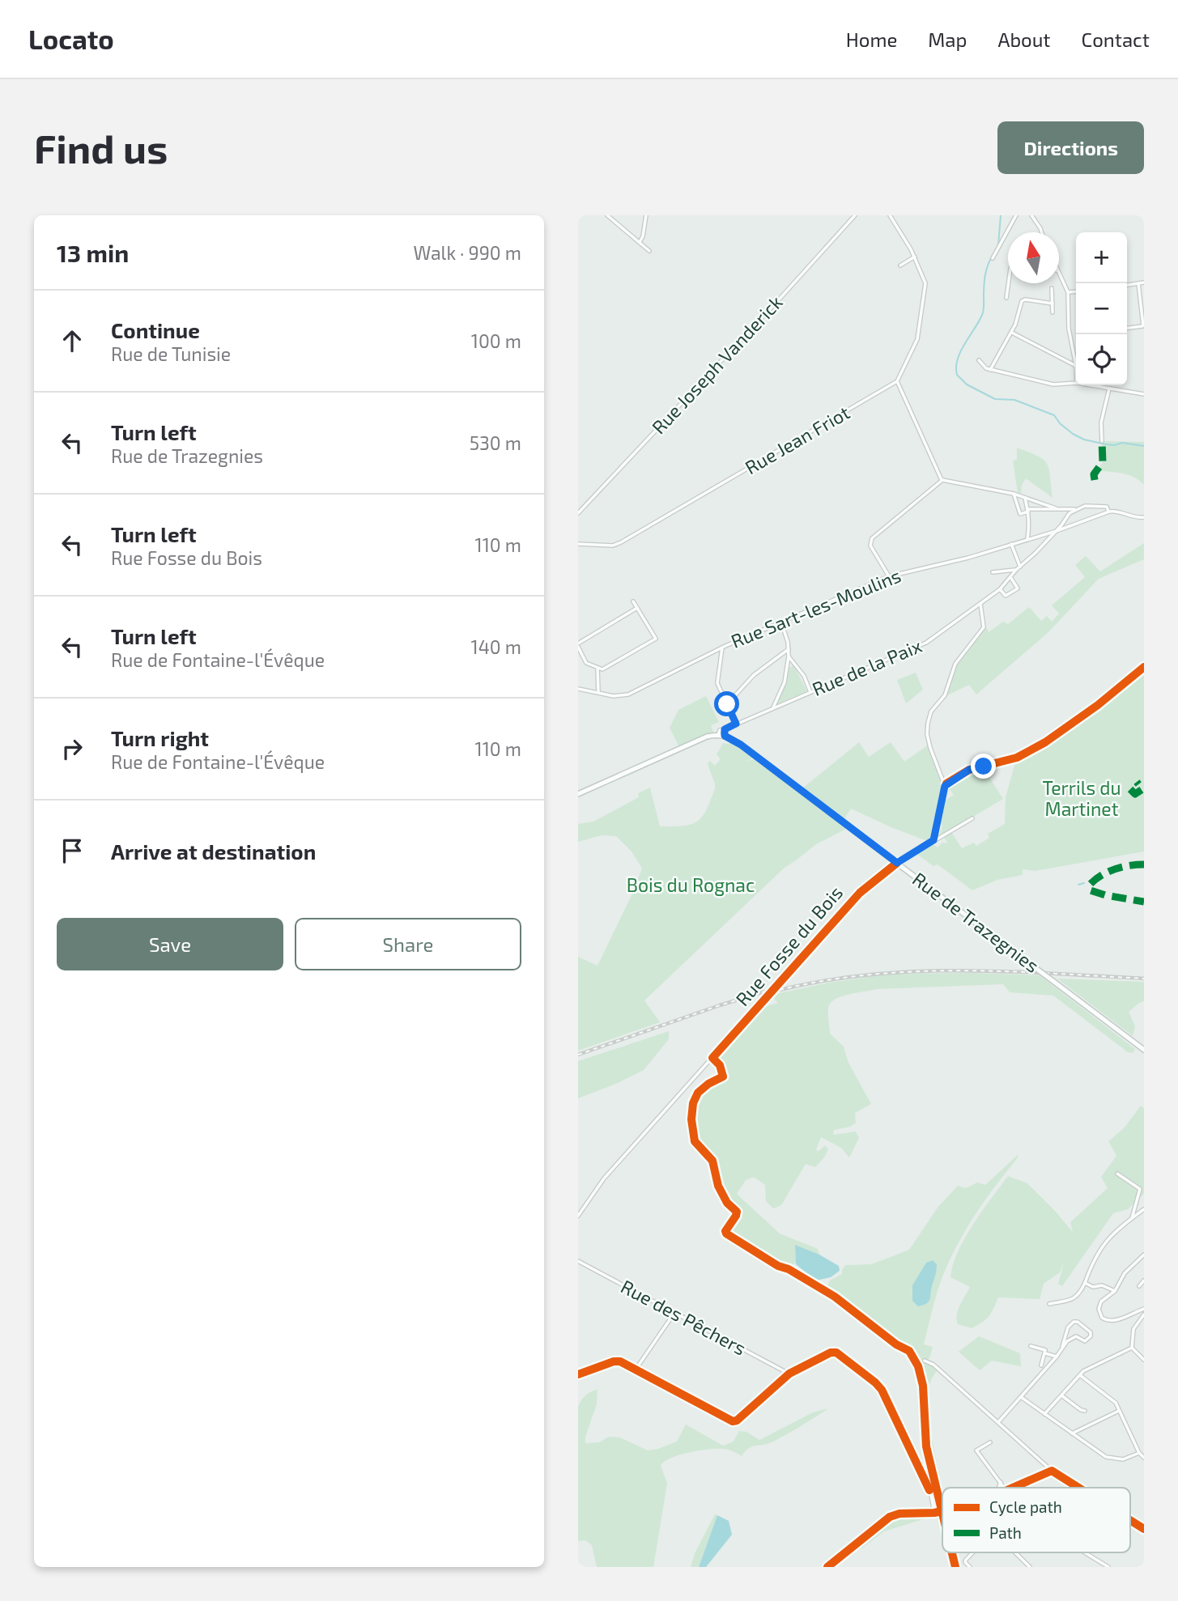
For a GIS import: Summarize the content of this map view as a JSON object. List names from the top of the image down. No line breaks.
{"streets":{"main road":["Rue de Trazegnies"],"street":["Rue Joseph Vanderick","Rue Jean Friot","Rue Sart-les-Moulins","Rue de la Paix","Rue Fosse du Bois","Rue des Pêchers"]},"crossings":[["Rue Sart-les-Moulins","Rue de la Paix"],["Rue de la Paix","Rue de Trazegnies"],["Rue de Trazegnies","Rue Fosse du Bois"]],"parks":["Terrils du Martinet","Bois du Rognac"],"legend":["Cycle path","Path"],"north":"top","page":{"header":"Locato","nav":["Home","Map","About","Contact"],"buttons":["Directions",["Save","Share"]],"title":"Find us","heading":["13 min","Walk · 990 m"],"map_buttons":["+","−"],"list":[["Continue","Rue de Tunisie","100 m"],["Turn left","Rue de Trazegnies","530 m"],["Turn left","Rue Fosse du Bois","110 m"],["Turn left","Rue de Fontaine-l'Évêque","140 m"],["Turn right","Rue de Fontaine-l'Évêque","110 m"],"Arrive at destination"]}}
